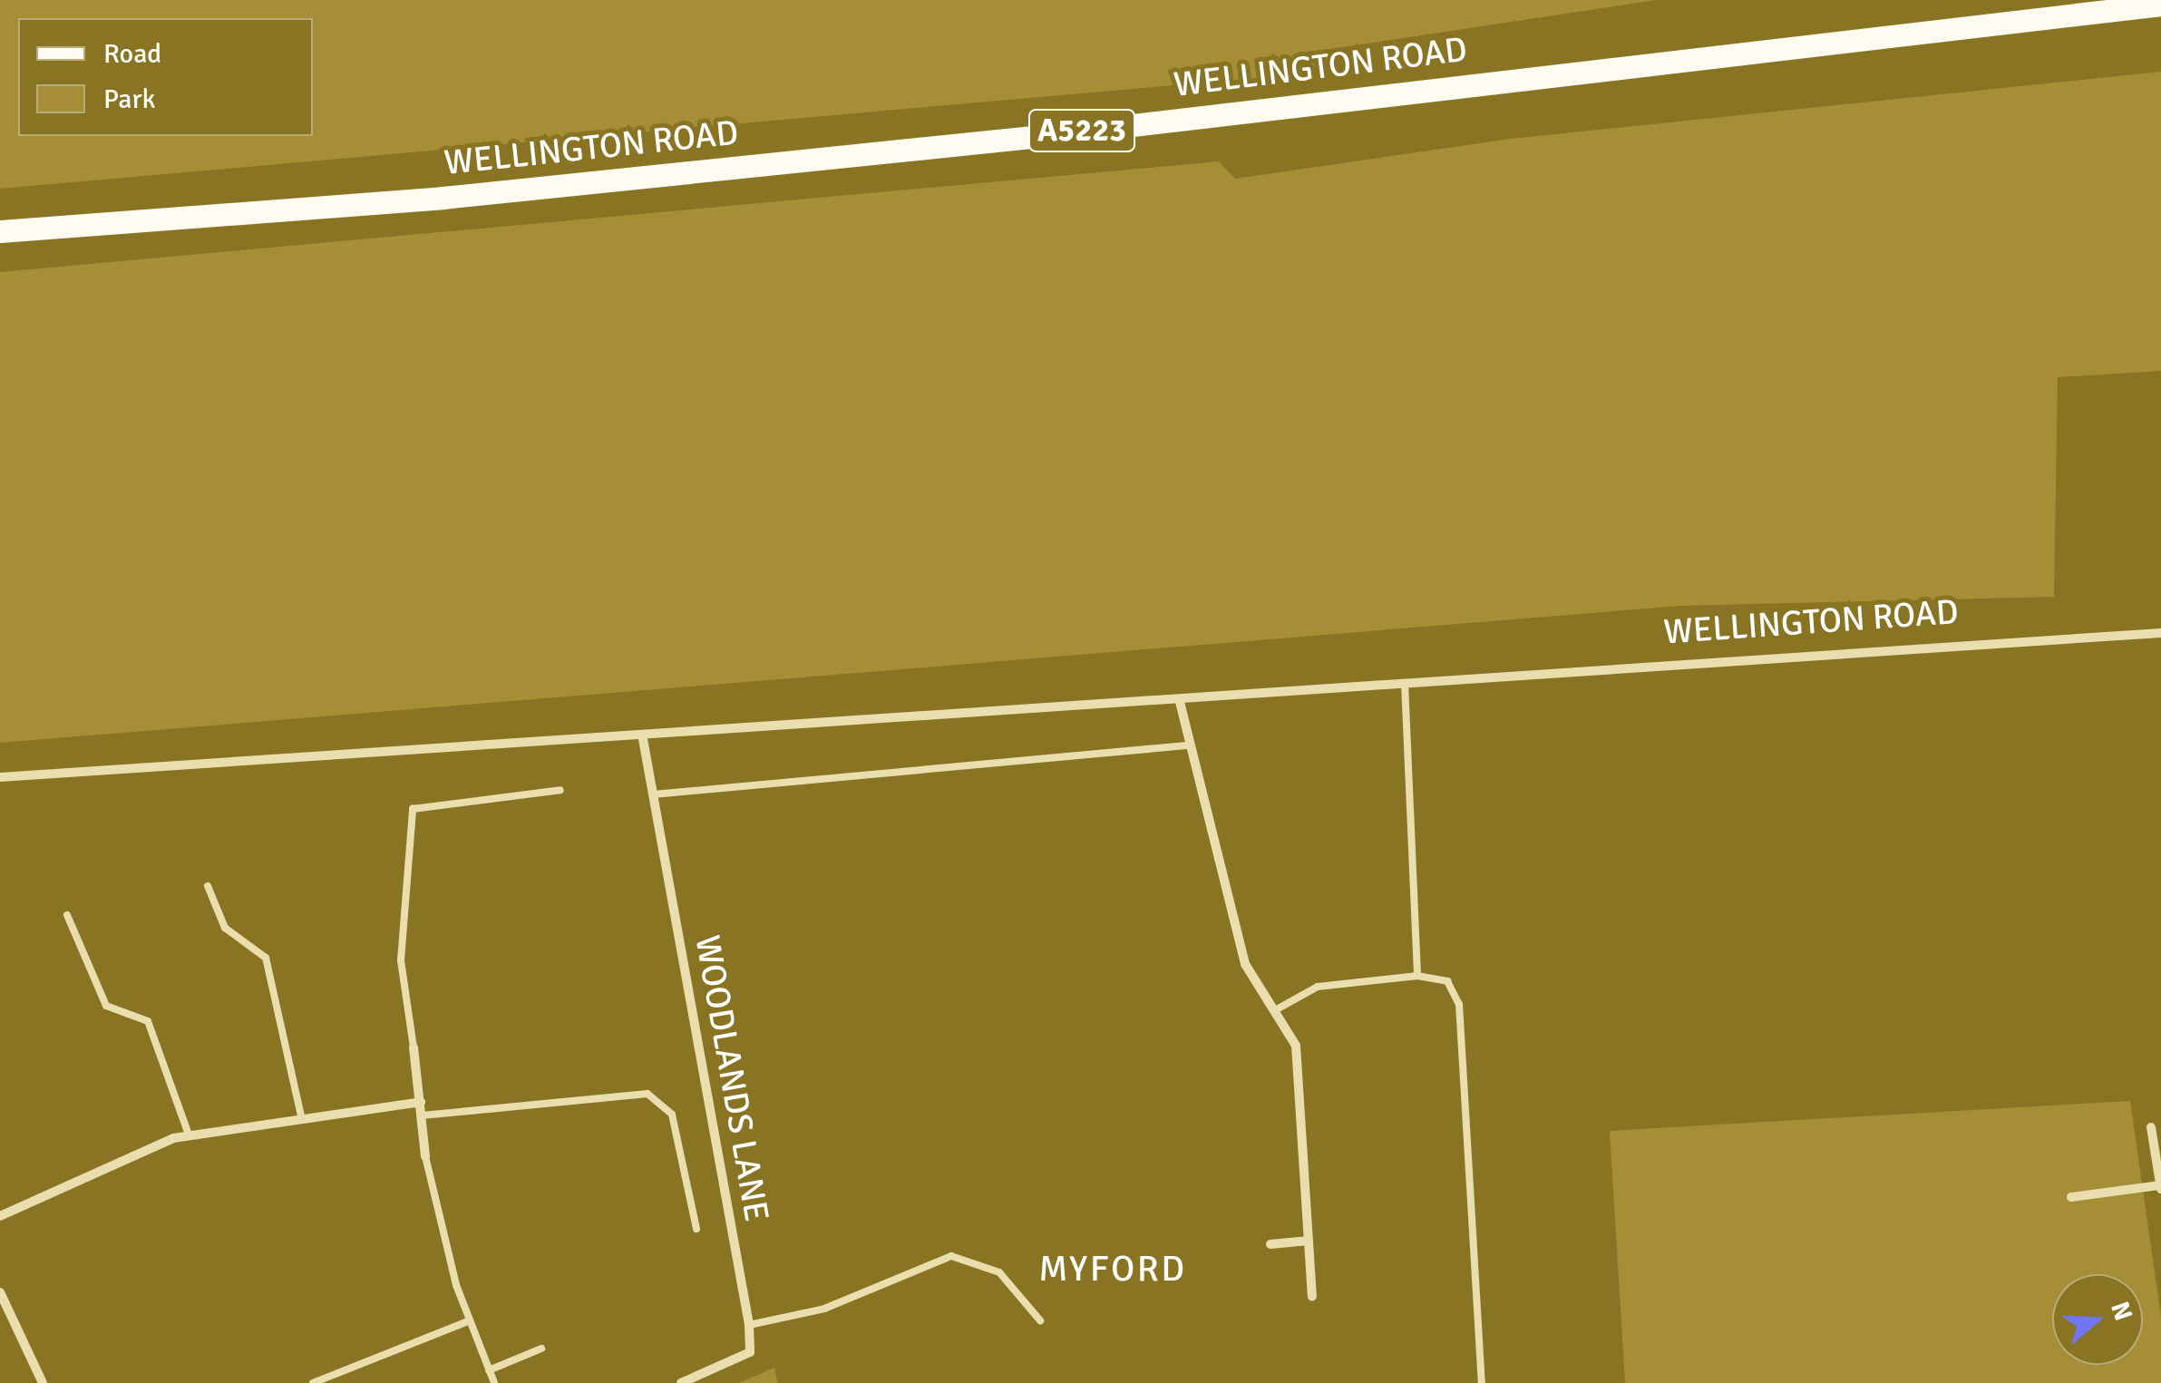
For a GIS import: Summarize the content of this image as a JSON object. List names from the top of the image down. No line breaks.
{"streets":{"main road":["WELLINGTON ROAD","A5223"],"street":["WOODLANDS LANE"]},"crossings":[["WELLINGTON ROAD","WOODLANDS LANE"]],"districts":["MYFORD"],"legend":["Road","Park"],"north":"right"}
